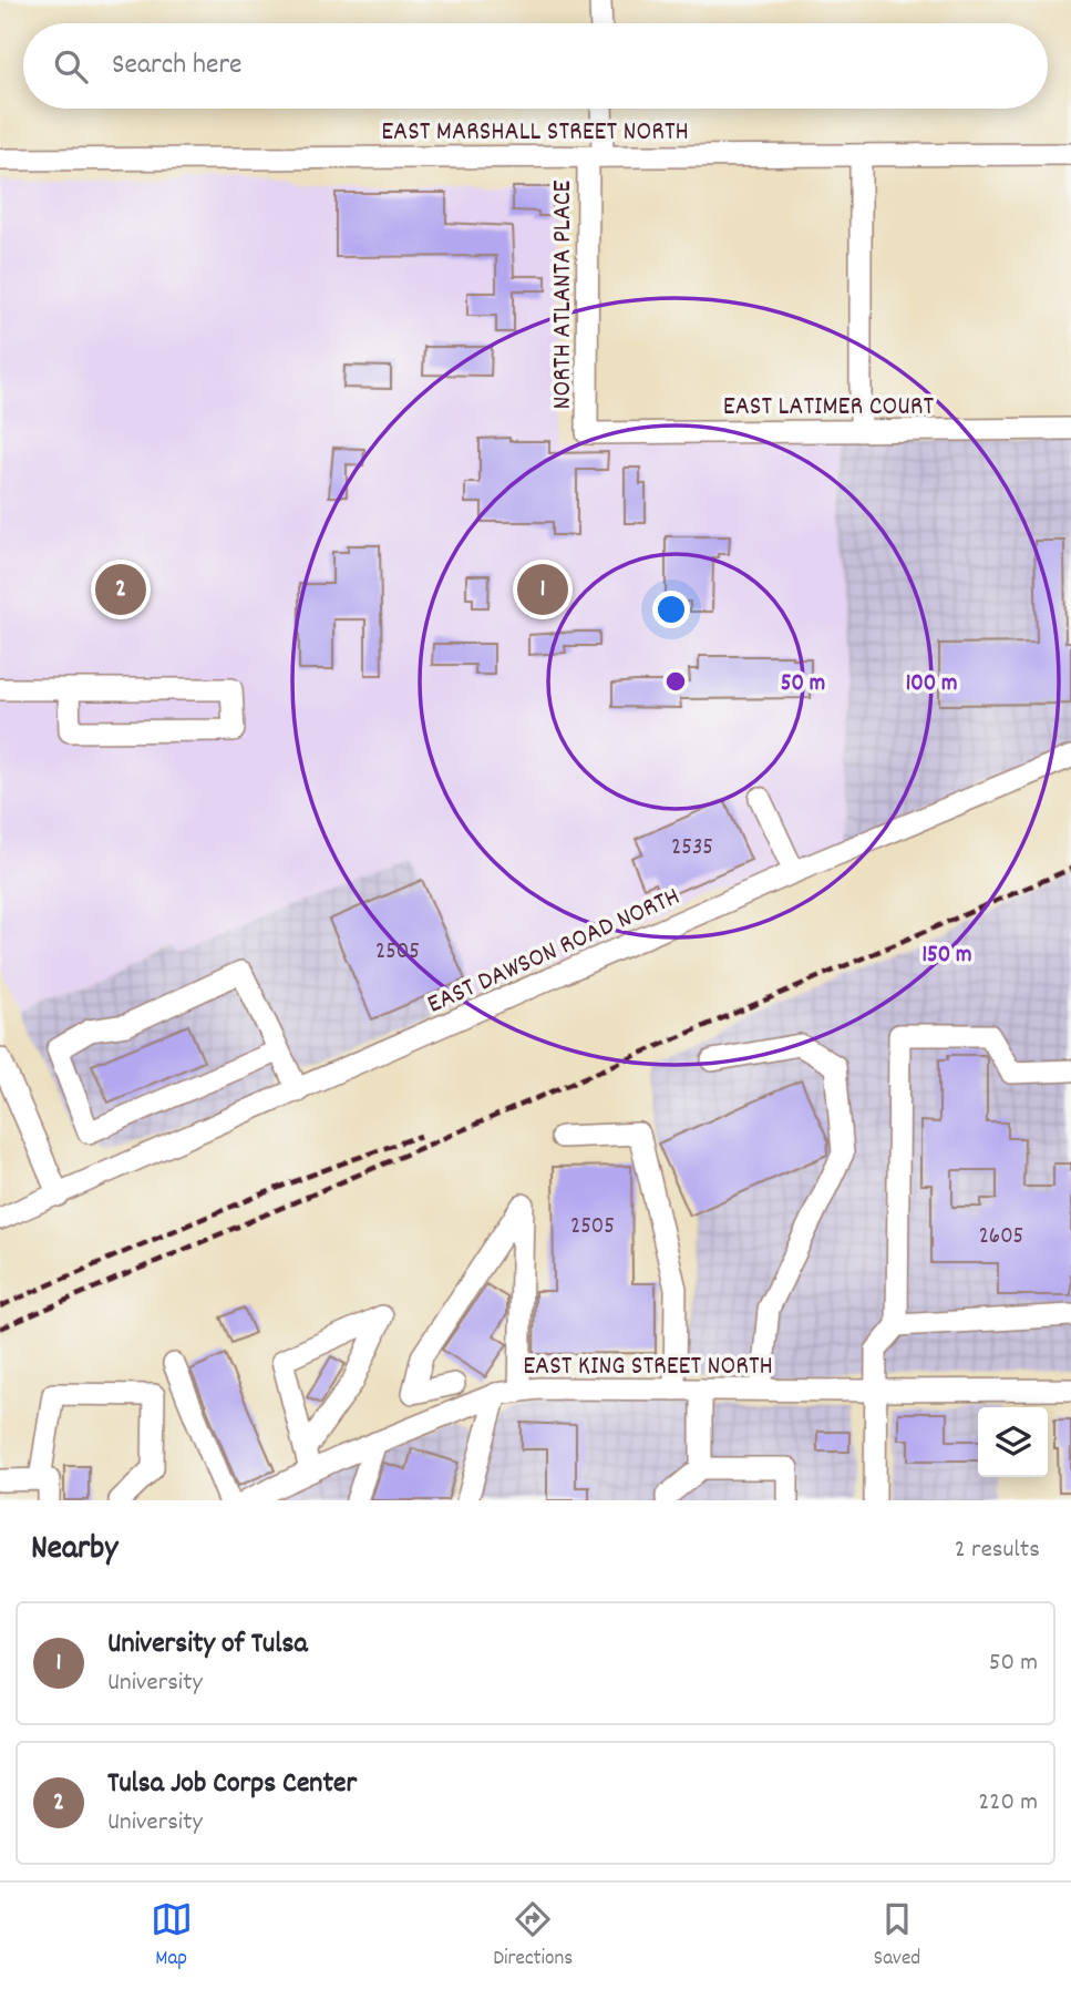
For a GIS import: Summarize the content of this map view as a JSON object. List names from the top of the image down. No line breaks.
{"streets":{"street":["EAST MARSHALL STREET NORTH","NORTH ATLANTA PLACE","EAST LATIMER COURT","EAST DAWSON ROAD NORTH","EAST KING STREET NORTH"]},"crossings":[["EAST MARSHALL STREET NORTH","NORTH ATLANTA PLACE"],["NORTH ATLANTA PLACE","EAST LATIMER COURT"]],"house_numbers":["2535","2505","2505","2605"],"page":{"search":"Search here","pins":["1","2"],"heading":["Nearby","2 results"],"list":[{"mark":"1","name":"University of Tulsa","note":"University","value":"50 m"},{"mark":"2","name":"Tulsa Job Corps Center","note":"University","value":"220 m"}],"nav":["Map","Directions","Saved"]},"rings":["50 m","100 m","150 m"]}
